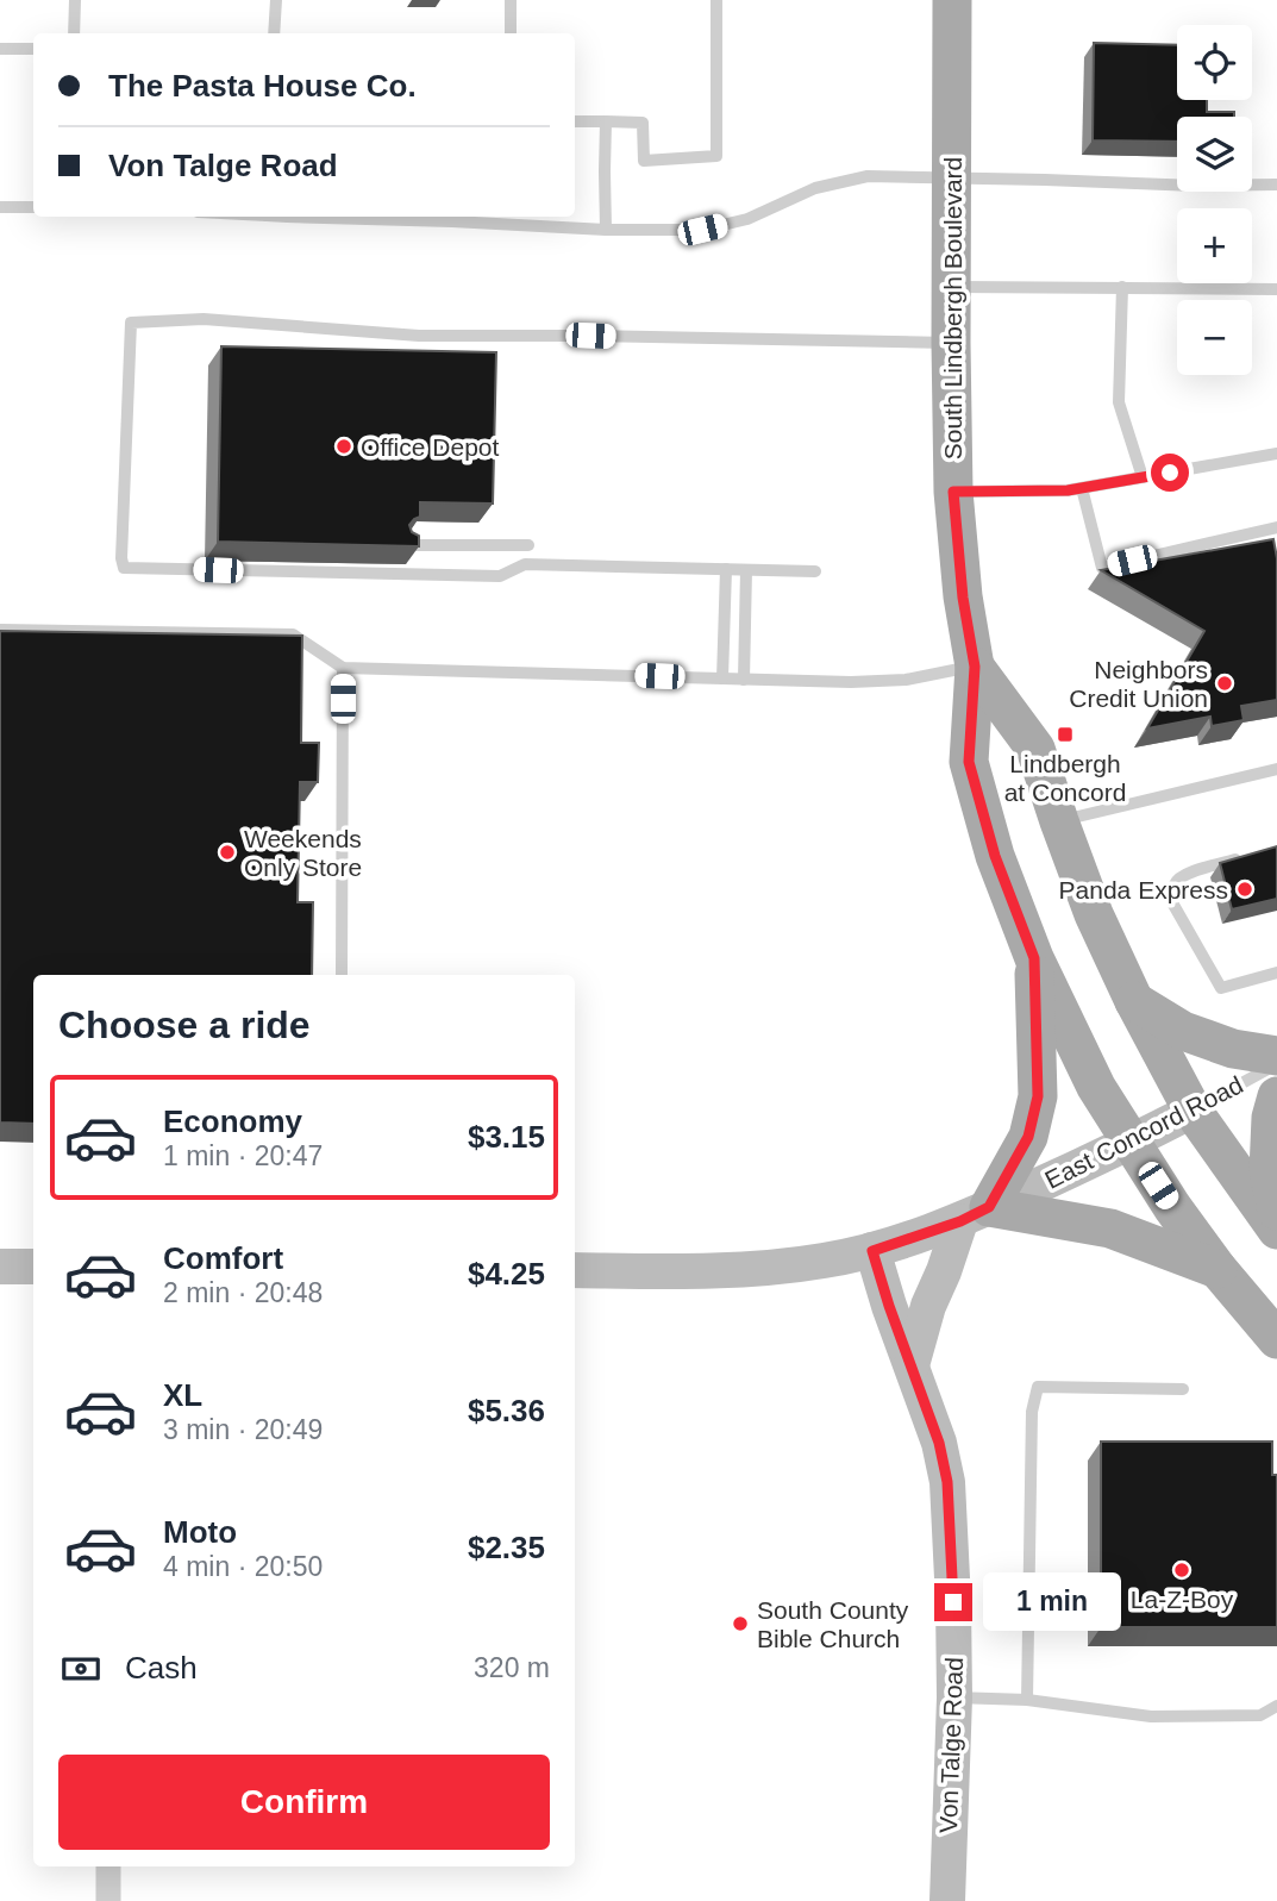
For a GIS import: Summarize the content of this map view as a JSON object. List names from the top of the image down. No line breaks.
{"streets":{"main road":["South Lindbergh Boulevard"],"street":["East Concord Road","Von Talge Road"]},"crossings":[["South Lindbergh Boulevard","East Concord Road"],["East Concord Road","Von Talge Road"]],"places":{"other":["Office Depot","Neighbors Credit Union","Weekends Only Store","Panda Express","La-Z-Boy","South County Bible Church"],"transit":["Lindbergh at Concord"]},"page":{"map_buttons":["+","−"],"banner":["The Pasta House Co.","Von Talge Road"],"heading":"Choose a ride","list":[{"name":"Economy","note":"1 min · 20:47","value":"$3.15"},{"name":"Comfort","note":"2 min · 20:48","value":"$4.25"},{"name":"XL","note":"3 min · 20:49","value":"$5.36"},{"name":"Moto","note":"4 min · 20:50","value":"$2.35"}],"bubble":"1 min","pay":["Cash","320 m"],"buttons":"Confirm"}}
